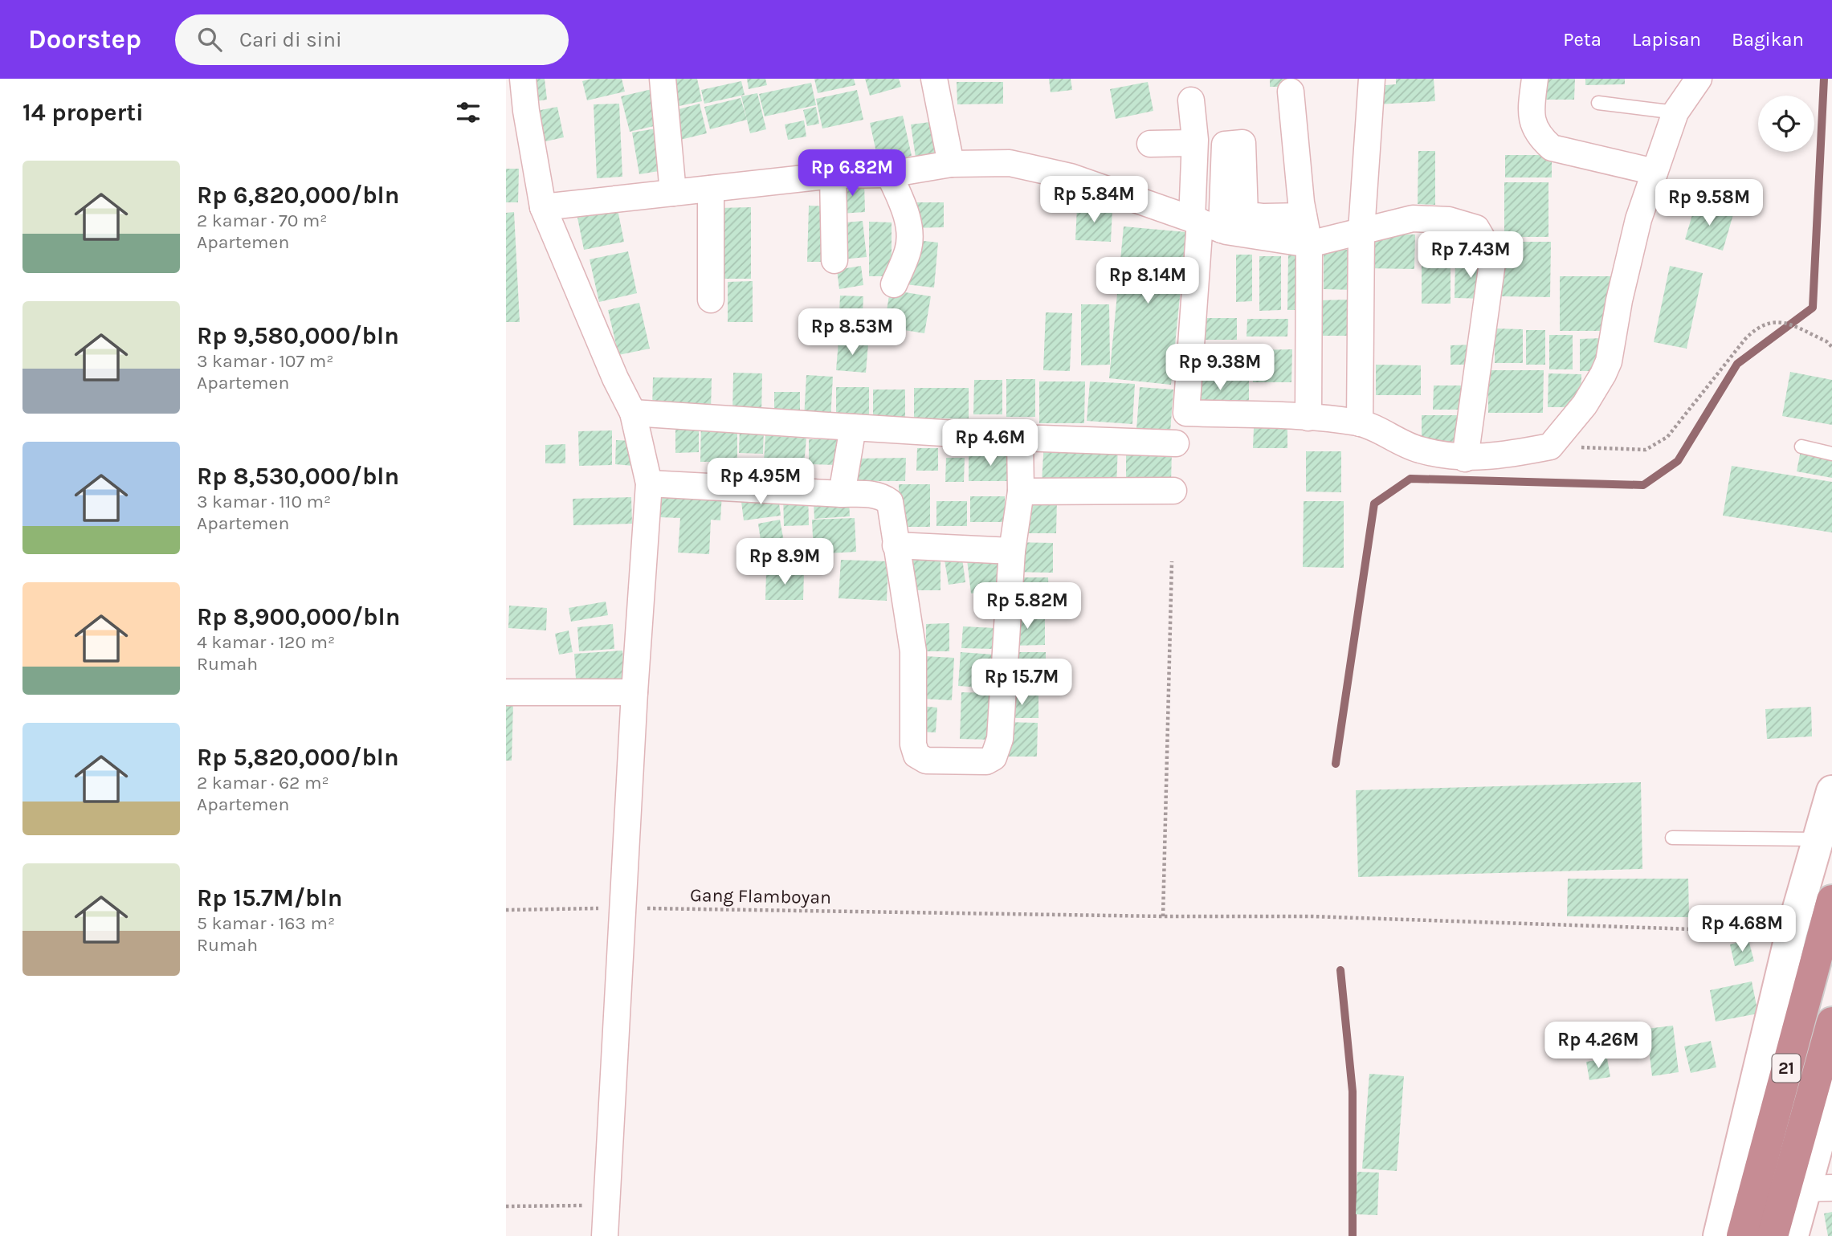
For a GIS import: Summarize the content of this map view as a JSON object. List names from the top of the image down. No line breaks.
{"streets":{"highway":["21"],"path":["Gang Flamboyan"]},"page":{"header":"Doorstep","search":"Cari di sini","nav":["Peta","Lapisan","Bagikan"],"heading":"14 properti","list":[{"name":"Rp 6,820,000/bln","note":"2 kamar · 70 m² · Apartemen"},{"name":"Rp 9,580,000/bln","note":"3 kamar · 107 m² · Apartemen"},{"name":"Rp 8,530,000/bln","note":"3 kamar · 110 m² · Apartemen"},{"name":"Rp 8,900,000/bln","note":"4 kamar · 120 m² · Rumah"},{"name":"Rp 5,820,000/bln","note":"2 kamar · 62 m² · Apartemen"},{"name":"Rp 15.7M/bln","note":"5 kamar · 163 m² · Rumah"}],"price":["Rp 6.82M","Rp 5.84M","Rp 9.58M","Rp 7.43M","Rp 8.14M","Rp 8.53M","Rp 9.38M","Rp 4.6M","Rp 4.95M","Rp 8.9M","Rp 5.82M","Rp 15.7M","Rp 4.68M","Rp 4.26M"]}}
